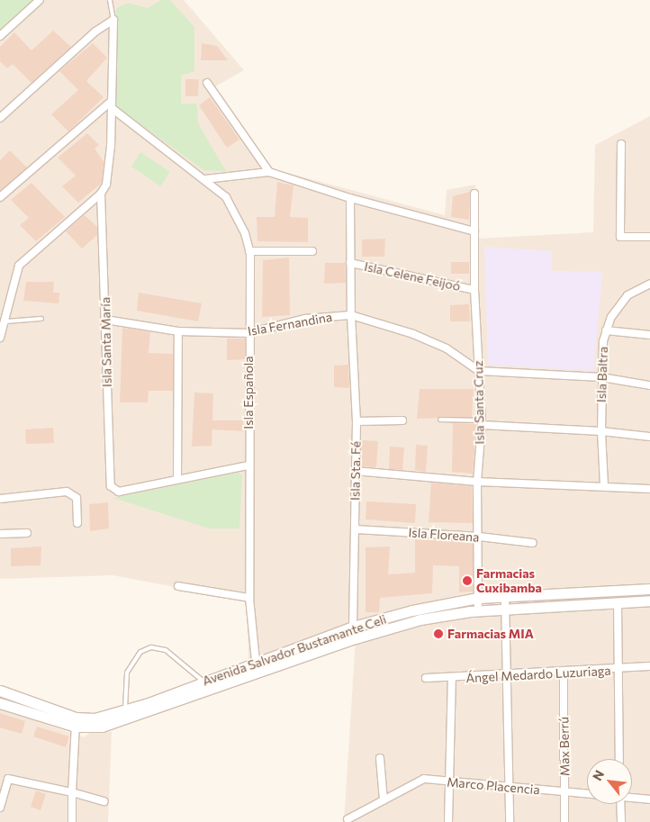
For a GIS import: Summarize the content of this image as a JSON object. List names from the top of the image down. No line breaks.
{"streets":{"main road":["Avenida Salvador Bustamante Celi"],"street":["Isla Celene Feijoó","Isla Fernandina","Isla Santa María","Isla Baltra","Isla Española","Isla Santa Cruz","Isla Sta. Fé","Isla Floreana","Ángel Medardo Luzuriaga","Max Berrú","Marco Placencia"]},"crossings":[["Isla Celene Feijoó","Isla Santa Cruz"],["Isla Celene Feijoó","Isla Sta. Fé"],["Isla Fernandina","Isla Santa María"],["Isla Fernandina","Isla Española"],["Isla Fernandina","Isla Santa Cruz"],["Isla Fernandina","Isla Sta. Fé"],["Isla Española","Avenida Salvador Bustamante Celi"],["Isla Santa Cruz","Isla Floreana"],["Isla Santa Cruz","Avenida Salvador Bustamante Celi"],["Isla Sta. Fé","Isla Floreana"],["Isla Sta. Fé","Avenida Salvador Bustamante Celi"],["Ángel Medardo Luzuriaga","Max Berrú"],["Max Berrú","Marco Placencia"]],"places":["Farmacias Cuxibamba","Farmacias MIA"],"north":"top left"}
